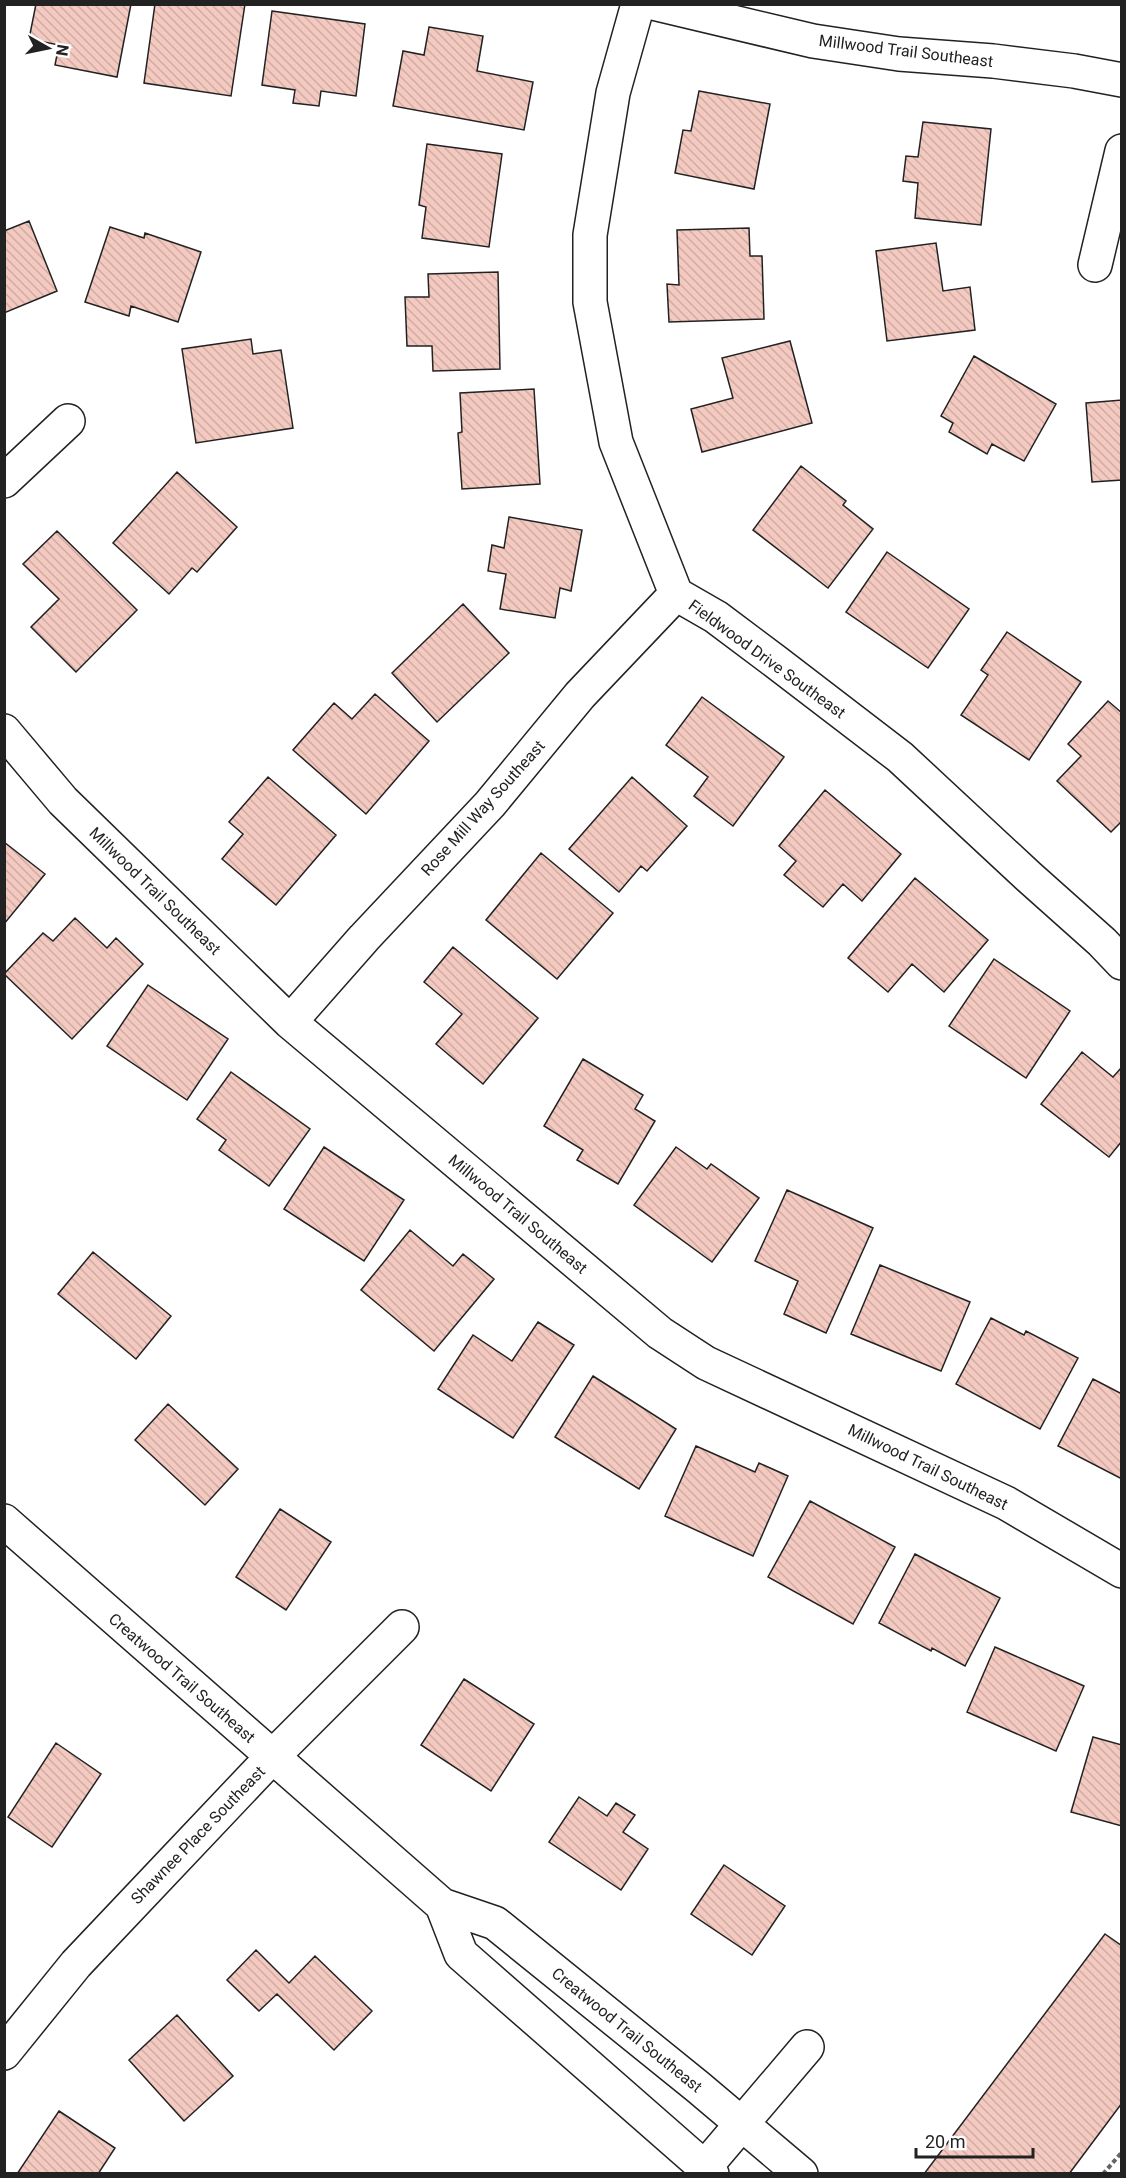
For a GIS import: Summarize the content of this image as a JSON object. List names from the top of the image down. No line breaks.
{"streets":{"street":["Millwood Trail Southeast","Fieldwood Drive Southeast","Rose Mill Way Southeast","Creatwood Trail Southeast","Shawnee Place Southeast"]},"crossings":[["Millwood Trail Southeast","Rose Mill Way Southeast"],["Fieldwood Drive Southeast","Rose Mill Way Southeast"],["Creatwood Trail Southeast","Shawnee Place Southeast"]],"scale_bar":"20 m","north":"right"}
